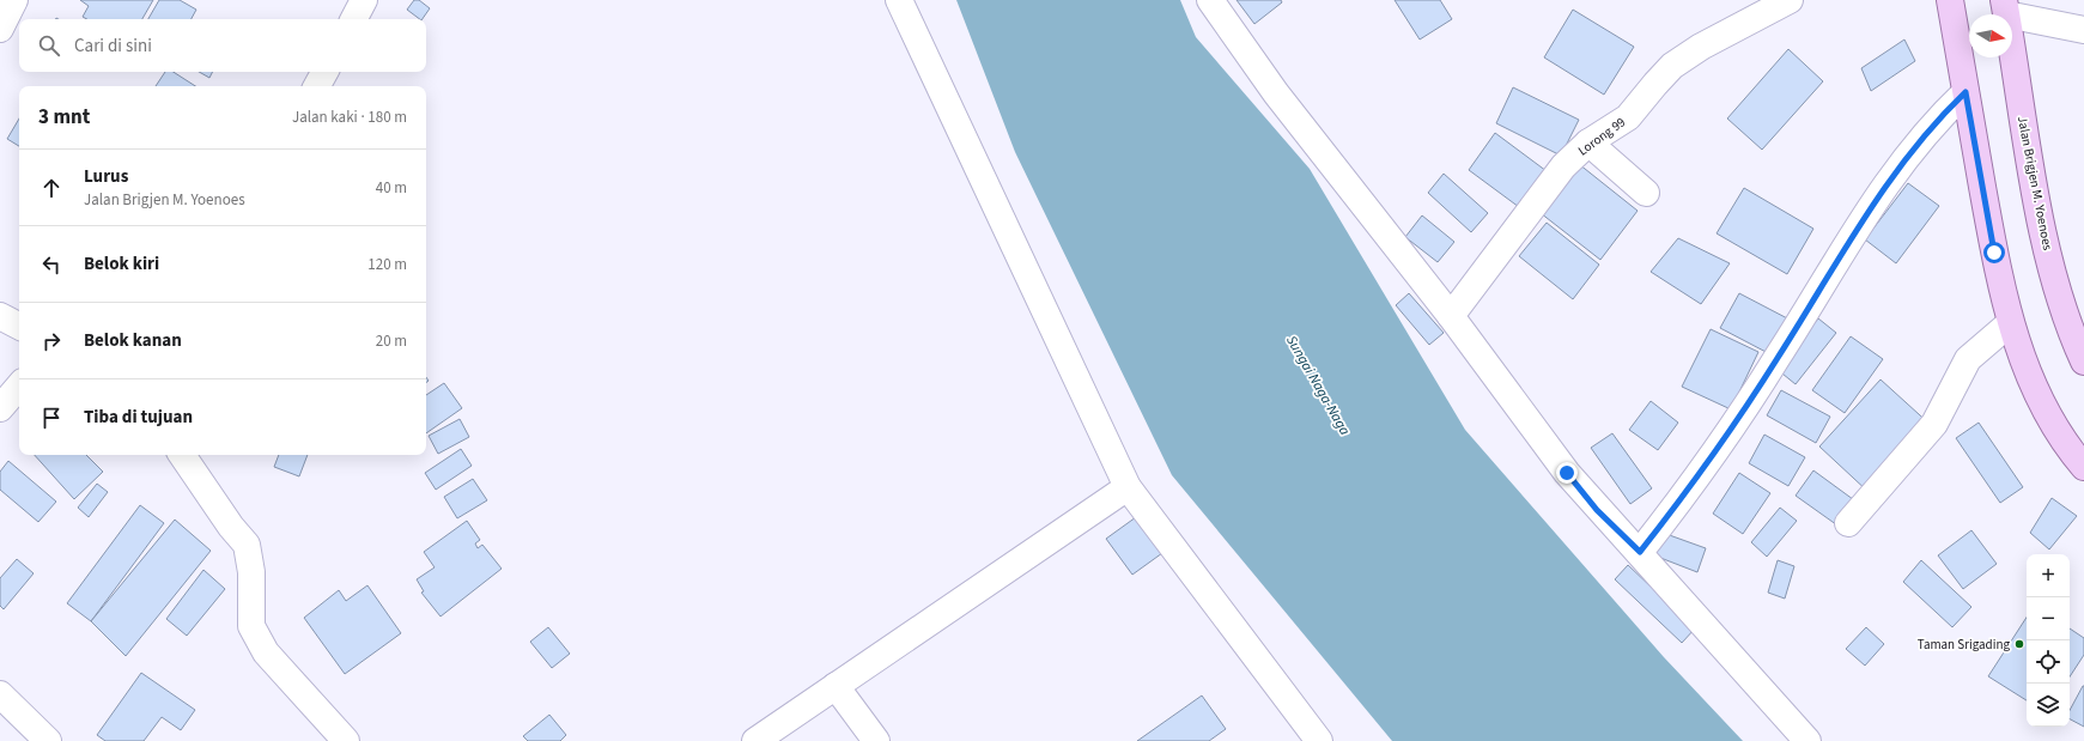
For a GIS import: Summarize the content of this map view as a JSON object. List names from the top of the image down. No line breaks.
{"streets":{"main road":["Jalan Brigjen M. Yoenoes"],"street":["Lorong 99"]},"water":["Sungai Naga-Naga"],"places":["Taman Srigading"],"north":"right","page":{"search":"Cari di sini","heading":["3 mnt","Jalan kaki · 180 m"],"list":[["Lurus","Jalan Brigjen M. Yoenoes","40 m"],["Belok kiri","120 m"],["Belok kanan","20 m"],"Tiba di tujuan"],"map_buttons":["+","−"]}}
